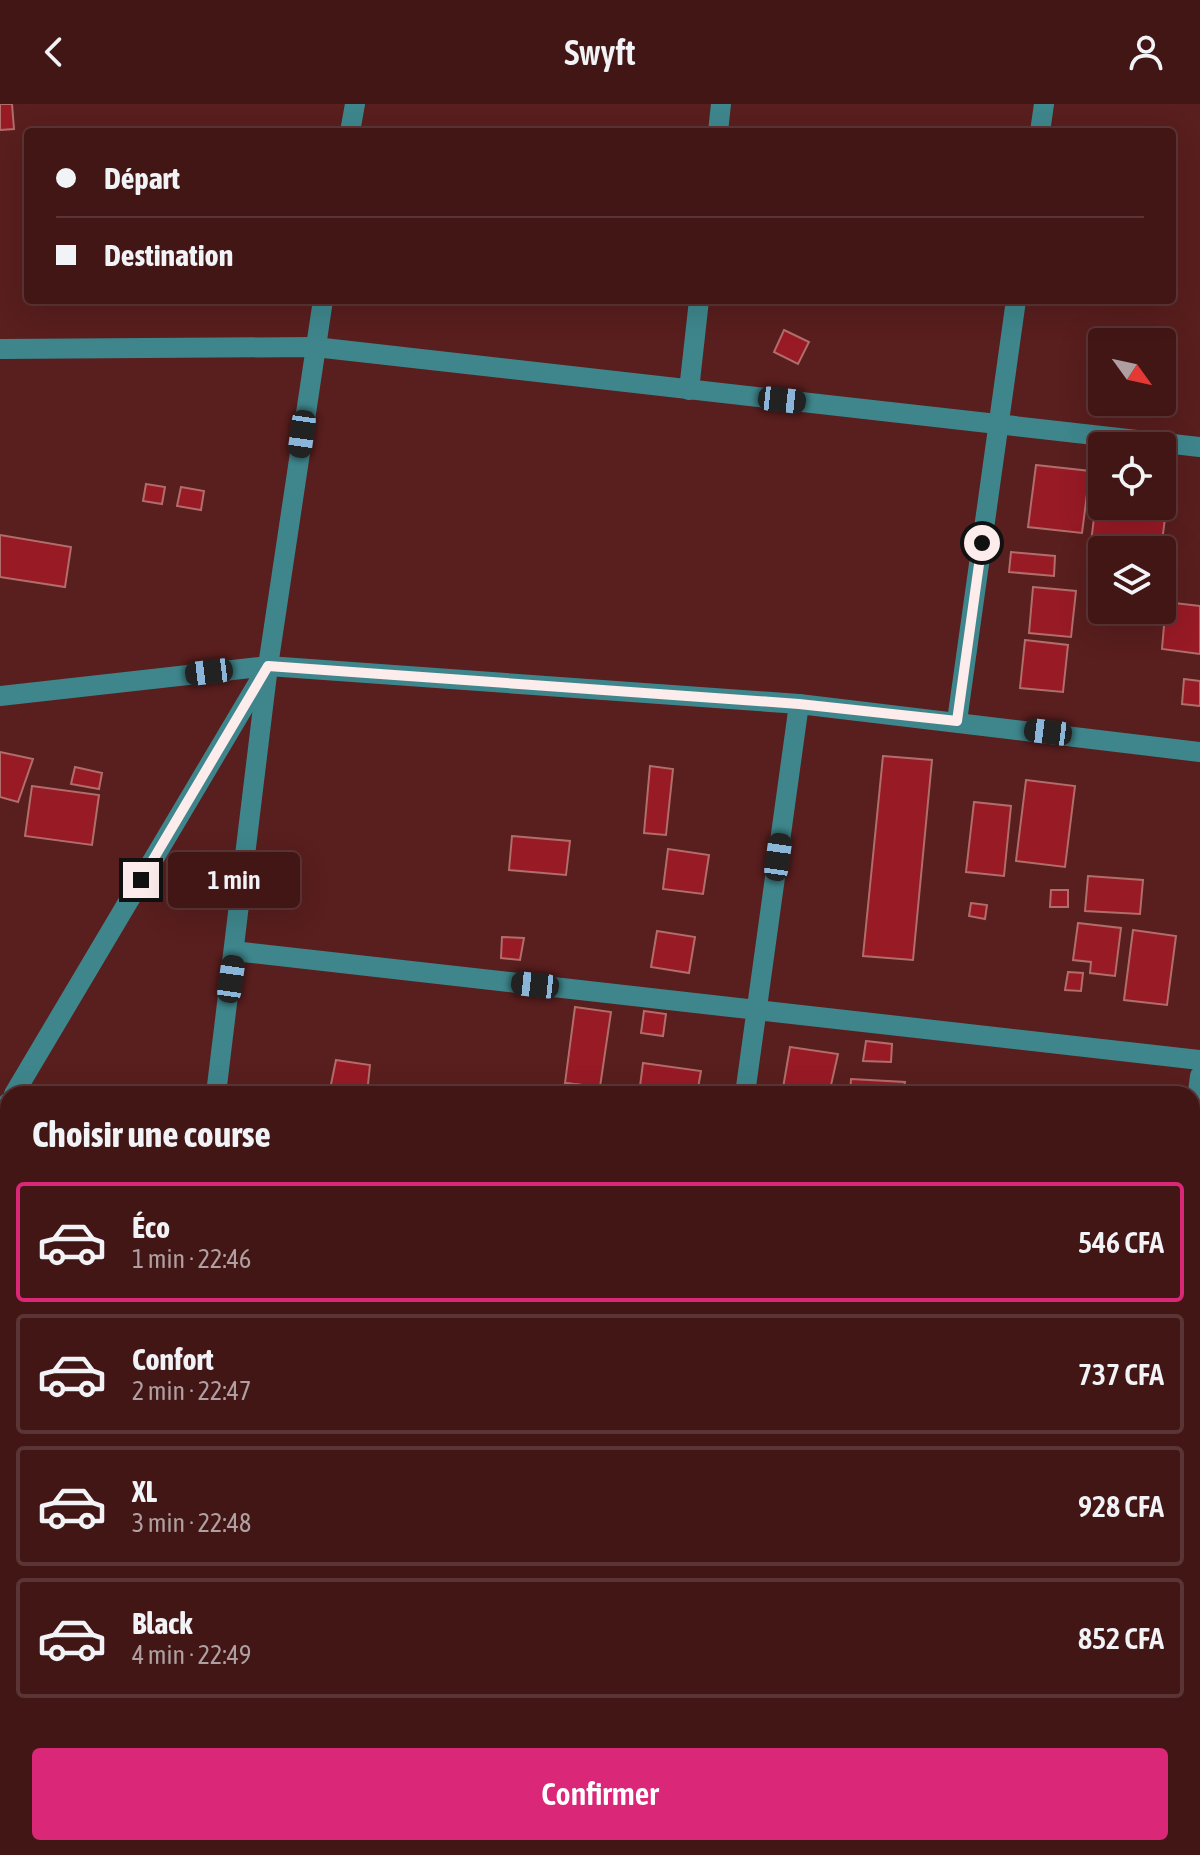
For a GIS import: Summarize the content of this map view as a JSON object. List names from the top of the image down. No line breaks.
{"north":"bottom right","page":{"header":"Swyft","banner":["Départ","Destination"],"bubble":"1 min","heading":"Choisir une course","list":[{"name":"Éco","note":"1 min · 22:46","value":"546 CFA"},{"name":"Confort","note":"2 min · 22:47","value":"737 CFA"},{"name":"XL","note":"3 min · 22:48","value":"928 CFA"},{"name":"Black","note":"4 min · 22:49","value":"852 CFA"}],"buttons":"Confirmer"}}
